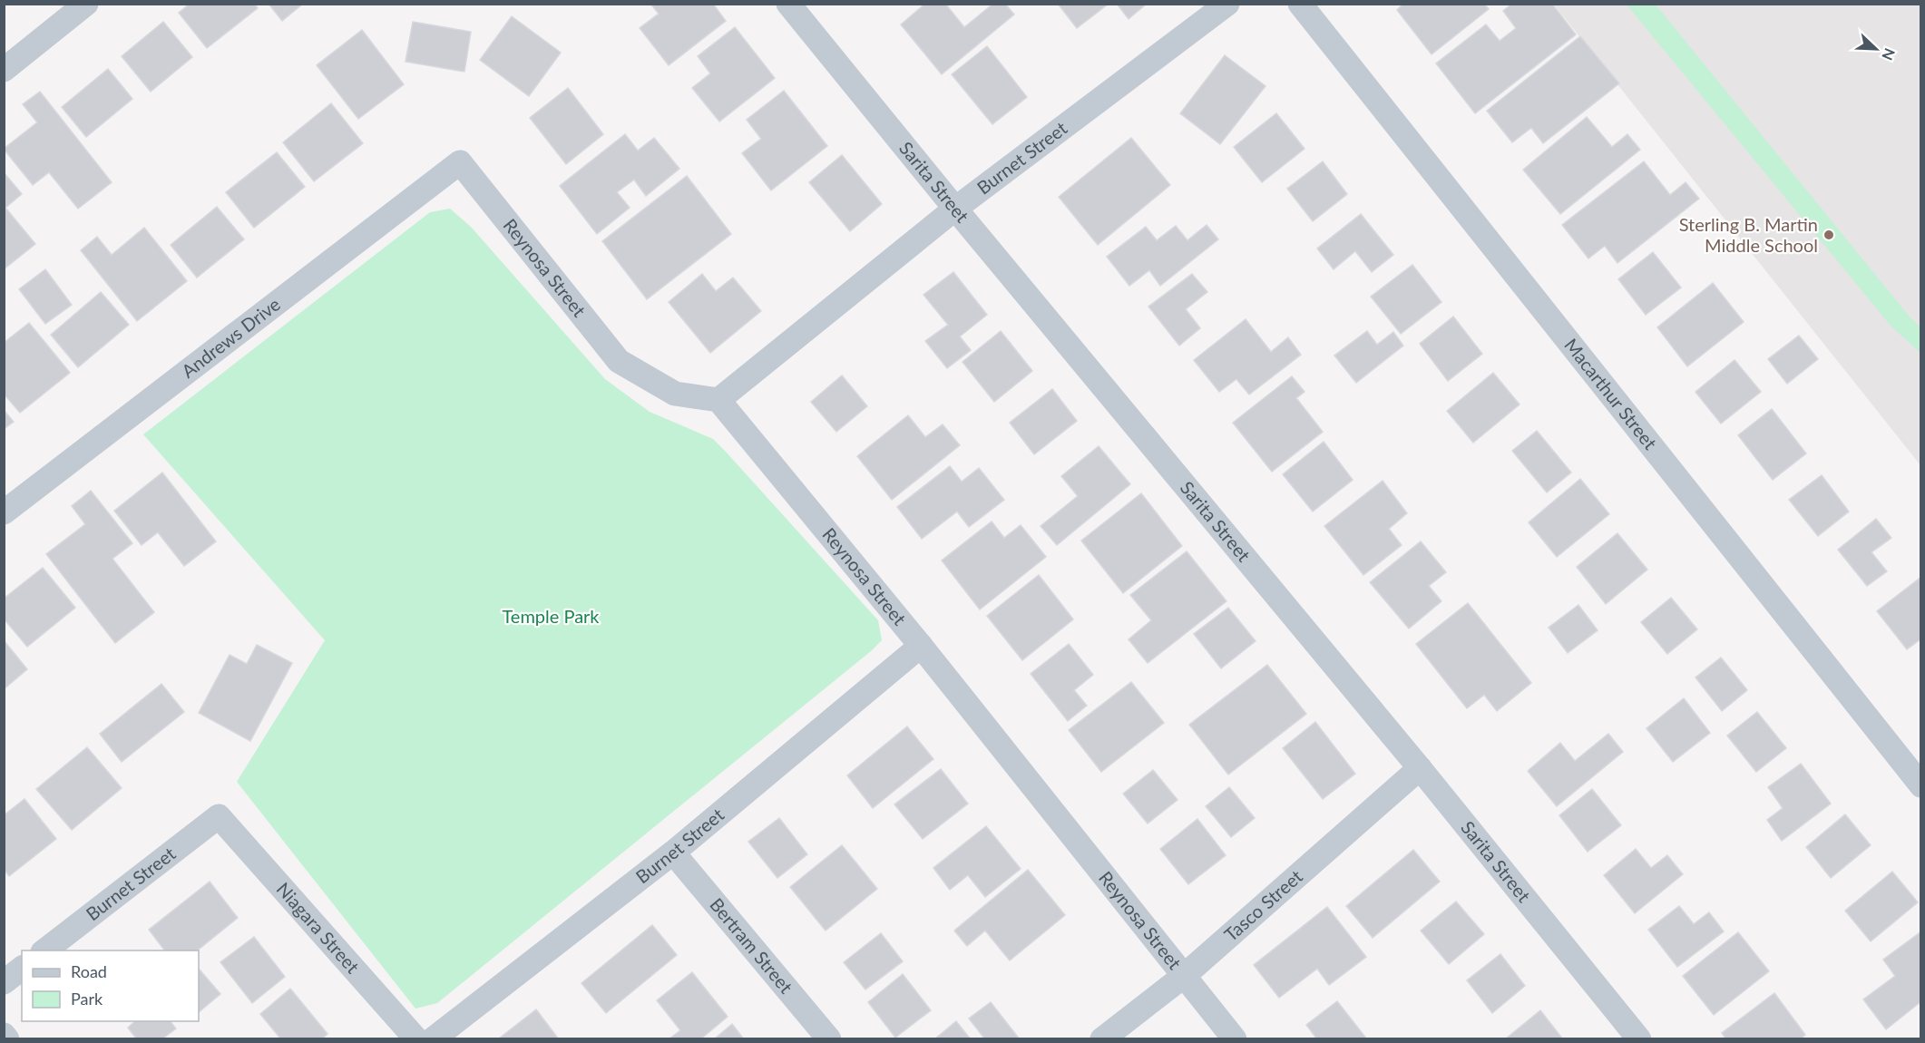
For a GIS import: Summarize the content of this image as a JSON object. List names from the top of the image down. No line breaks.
{"streets":{"street":["Burnet Street","Sarita Street","Reynosa Street","Andrews Drive","Macarthur Street","Tasco Street","Niagara Street","Bertram Street"]},"crossings":[["Burnet Street","Sarita Street"],["Burnet Street","Reynosa Street"],["Burnet Street","Niagara Street"],["Burnet Street","Bertram Street"],["Sarita Street","Tasco Street"],["Reynosa Street","Andrews Drive"],["Reynosa Street","Tasco Street"]],"parks":["Temple Park"],"places":["Sterling B. Martin Middle School"],"legend":["Road","Park"],"north":"bottom right"}
